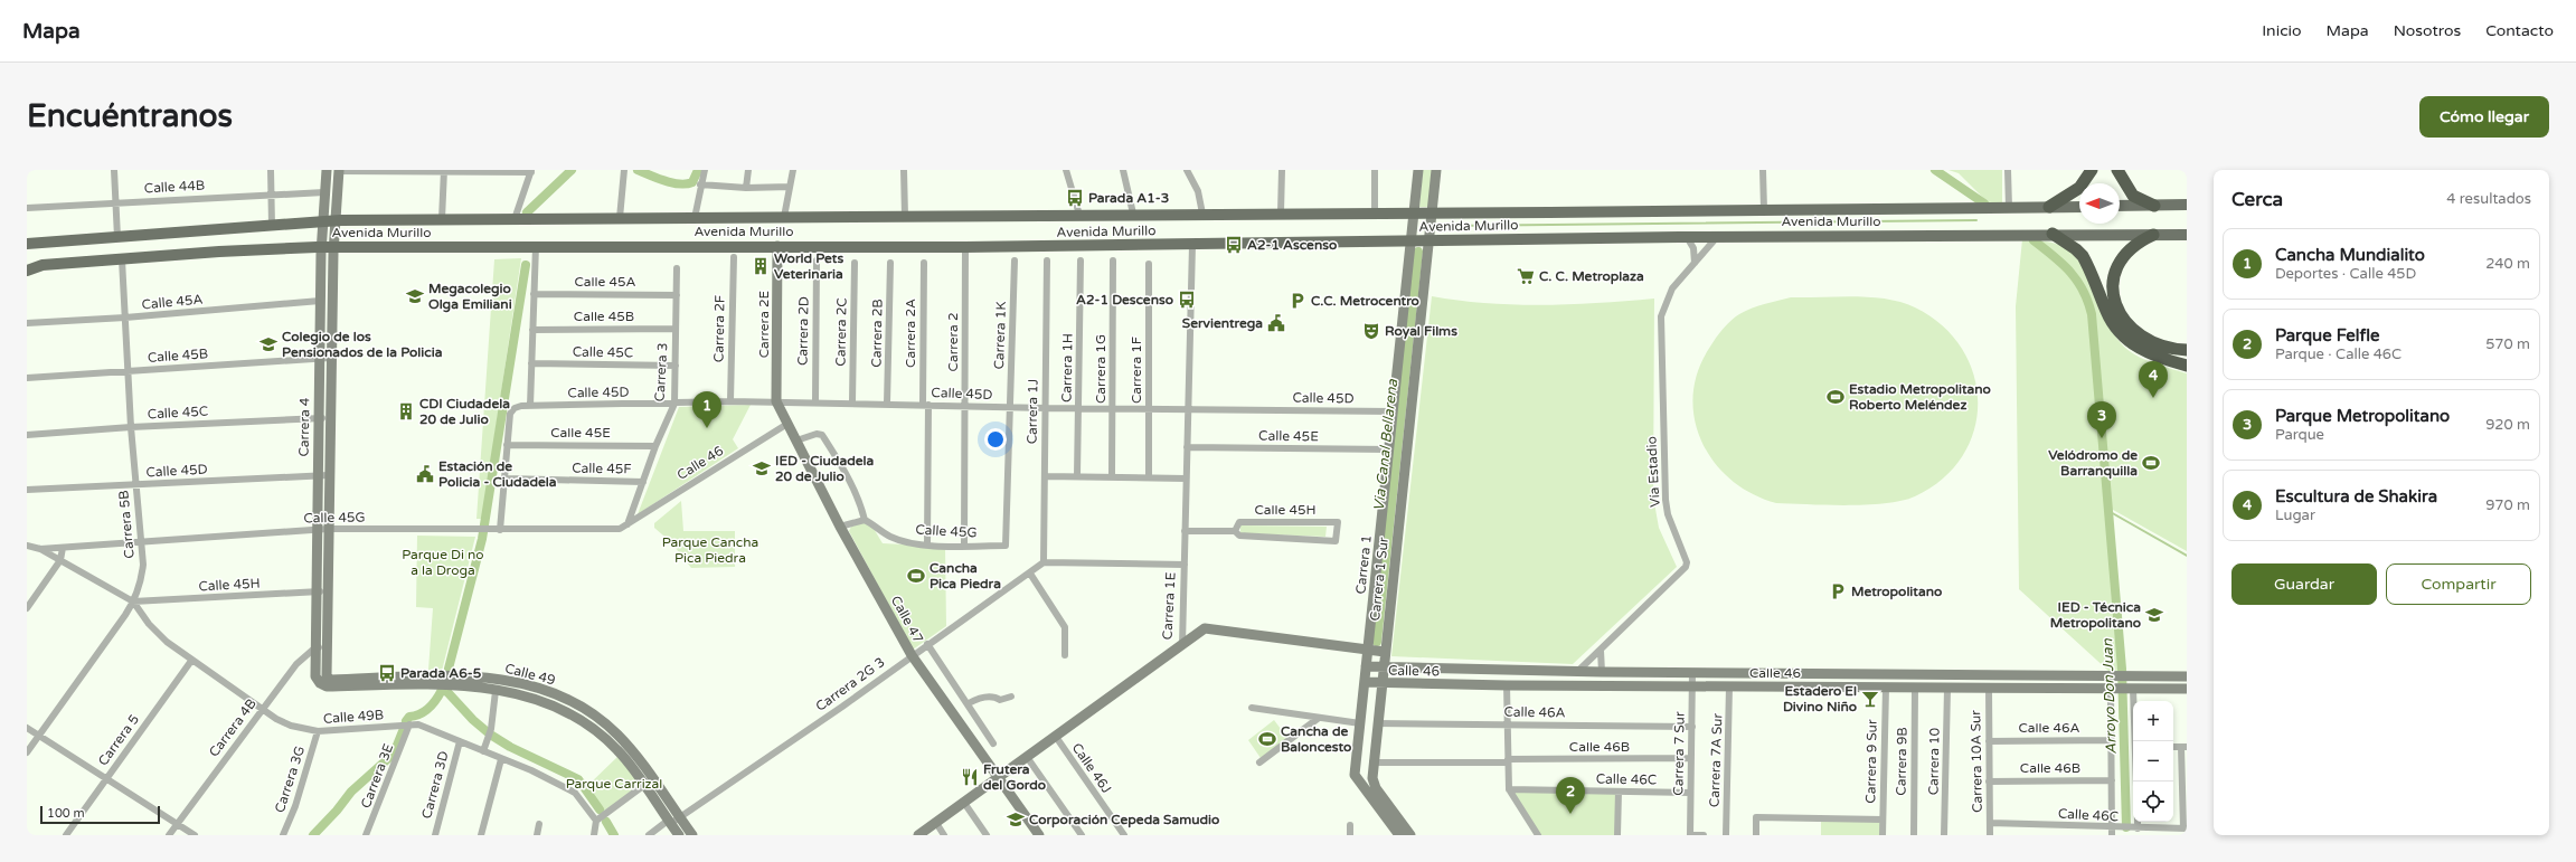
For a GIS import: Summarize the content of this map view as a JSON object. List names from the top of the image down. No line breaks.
{"streets":{"main road":["Avenida Murillo"],"street":["Calle 44B","Calle 45A","Calle 45B","Carrera 2E","Carrera 2F","Carrera 2D","Carrera 2C","Carrera 2B","Carrera 2A","Carrera 1K","Carrera 2","Calle 45C","Carrera 1H","Carrera 1G","Carrera 1F","Carrera 3","Calle 45D","Carrera 1J","Carrera 4","Calle 45E","Calle 46","Calle 45F","Vía Estadio","Calle 45H","Calle 45G","Carrera 5B","Carrera 1","Carrera 1 Sur","Carrera 1E","Calle 47","Calle 49","Carrera 2G 3","Calle 46A","Calle 49B","Carrera 4B","Carrera 5","Calle 46B","Carrera 7 Sur","Carrera 7A Sur","Carrera 9 Sur","Carrera 9B","Carrera 10","Carrera 10A Sur","Calle 46J","Carrera 3E","Carrera 3G","Calle 46C","Carrera 3D"]},"crossings":[["Calle 44B","Carrera 4"],["Avenida Murillo","Carrera 2E"],["Avenida Murillo","Carrera 2"],["Avenida Murillo","Carrera 4"],["Avenida Murillo","Vía Estadio"],["Avenida Murillo","Carrera 5B"],["Avenida Murillo","Carrera 1"],["Avenida Murillo","Carrera 1 Sur"],["Avenida Murillo","Carrera 1E"],["Calle 45A","Carrera 3"],["Calle 45A","Carrera 4"],["Calle 45A","Carrera 5B"],["Calle 45B","Carrera 3"],["Calle 45B","Carrera 4"],["Calle 45B","Carrera 5B"],["Carrera 2E","Calle 45D"],["Carrera 2E","Calle 47"],["Carrera 2F","Calle 45D"],["Carrera 2D","Calle 45D"],["Carrera 2C","Calle 45D"],["Carrera 2B","Calle 45D"],["Carrera 2A","Calle 45D"],["Carrera 2A","Calle 45G"],["Carrera 1K","Calle 45D"],["Carrera 1K","Calle 45G"],["Carrera 2","Calle 45D"],["Carrera 2","Calle 45G"],["Calle 45C","Carrera 3"],["Calle 45C","Carrera 4"],["Calle 45C","Carrera 5B"],["Carrera 1H","Calle 45D"],["Carrera 1G","Calle 45D"],["Carrera 1F","Calle 45D"],["Carrera 3","Calle 45D"],["Carrera 3","Calle 45E"],["Carrera 3","Calle 46"],["Carrera 3","Calle 45F"],["Carrera 3","Calle 45G"],["Calle 45D","Carrera 1J"],["Calle 45D","Carrera 4"],["Calle 45D","Calle 45E"],["Calle 45D","Calle 45F"],["Calle 45D","Calle 45G"],["Calle 45D","Carrera 5B"],["Calle 45D","Carrera 1"],["Calle 45D","Carrera 1E"],["Calle 45D","Calle 47"],["Carrera 1J","Carrera 2G 3"],["Carrera 4","Calle 45H"],["Carrera 4","Calle 45G"],["Carrera 4","Calle 49"],["Carrera 4","Carrera 4B"],["Calle 45E","Carrera 1"],["Calle 45E","Carrera 1E"],["Calle 46","Vía Estadio"],["Calle 46","Calle 45G"],["Calle 46","Carrera 1"],["Calle 46","Carrera 1 Sur"],["Calle 46","Carrera 1E"],["Calle 46","Calle 47"],["Calle 46","Carrera 7 Sur"],["Calle 46","Carrera 7A Sur"],["Calle 46","Carrera 9 Sur"],["Calle 46","Carrera 9B"],["Calle 46","Carrera 10"],["Calle 46","Carrera 10A Sur"],["Calle 45H","Carrera 5B"],["Calle 45H","Calle 49B"],["Calle 45G","Carrera 5B"],["Calle 45G","Calle 49B"],["Carrera 5B","Calle 49B"],["Carrera 1","Carrera 1 Sur"],["Carrera 1 Sur","Calle 46A"],["Carrera 1 Sur","Calle 46B"],["Carrera 1E","Calle 47"],["Carrera 1E","Calle 46J"],["Calle 47","Carrera 2G 3"],["Calle 49","Carrera 2G 3"],["Calle 46A","Carrera 7 Sur"],["Calle 46A","Carrera 10A Sur"],["Calle 49B","Carrera 4B"],["Calle 49B","Carrera 5"],["Calle 49B","Carrera 3E"],["Calle 49B","Carrera 3G"],["Calle 49B","Carrera 3D"],["Calle 46B","Carrera 7 Sur"],["Calle 46B","Carrera 10A Sur"],["Carrera 7 Sur","Calle 46C"],["Carrera 10A Sur","Calle 46C"]],"water":["Via Canal Bellarena","Arroyo Don Juan"],"parks":["Parque Cancha Pica Piedra","Parque Di no a la Droga","Parque Carrizal"],"places":{"bus stop":["Parada A1-3","A2-1 Ascenso","A2-1 Descenso","Parada A6-5"],"building":["World Pets Veterinaria","CDI Ciudadela 20 de Julio"],"supermarket":["C. C. Metroplaza"],"school or university":["Megacolegio Olga Emiliani","Colegio de los Pensionados de la Policia","IED - Ciudadela 20 de Julio","IED - Técnica Metropolitano","Corporación Cepeda Samudio"],"parking":["C.C. Metrocentro","Metropolitano"],"public building":["Servientrega","Estación de Policia - Ciudadela"],"theatre":["Royal Films"],"sports":["Estadio Metropolitano Roberto Meléndez","Velódromo de Barranquilla","Cancha Pica Piedra","Cancha de Baloncesto"],"bar":["Estadero El Divino Niño"],"restaurant":["Frutera del Gordo"]},"scale_bar":"100 m","north":"left","page":{"header":"Mapa","nav":["Inicio","Mapa","Nosotros","Contacto"],"buttons":["Cómo llegar",["Guardar","Compartir"]],"title":"Encuéntranos","heading":["Cerca","4 resultados"],"list":[{"mark":"1","name":"Cancha Mundialito","note":"Deportes · Calle 45D","value":"240 m"},{"mark":"2","name":"Parque Felfle","note":"Parque · Calle 46C","value":"570 m"},{"mark":"3","name":"Parque Metropolitano","note":"Parque","value":"920 m"},{"mark":"4","name":"Escultura de Shakira","note":"Lugar","value":"970 m"}],"pins":["4","1","3","2"],"map_buttons":["+","−"],"scale":"100 m"}}
